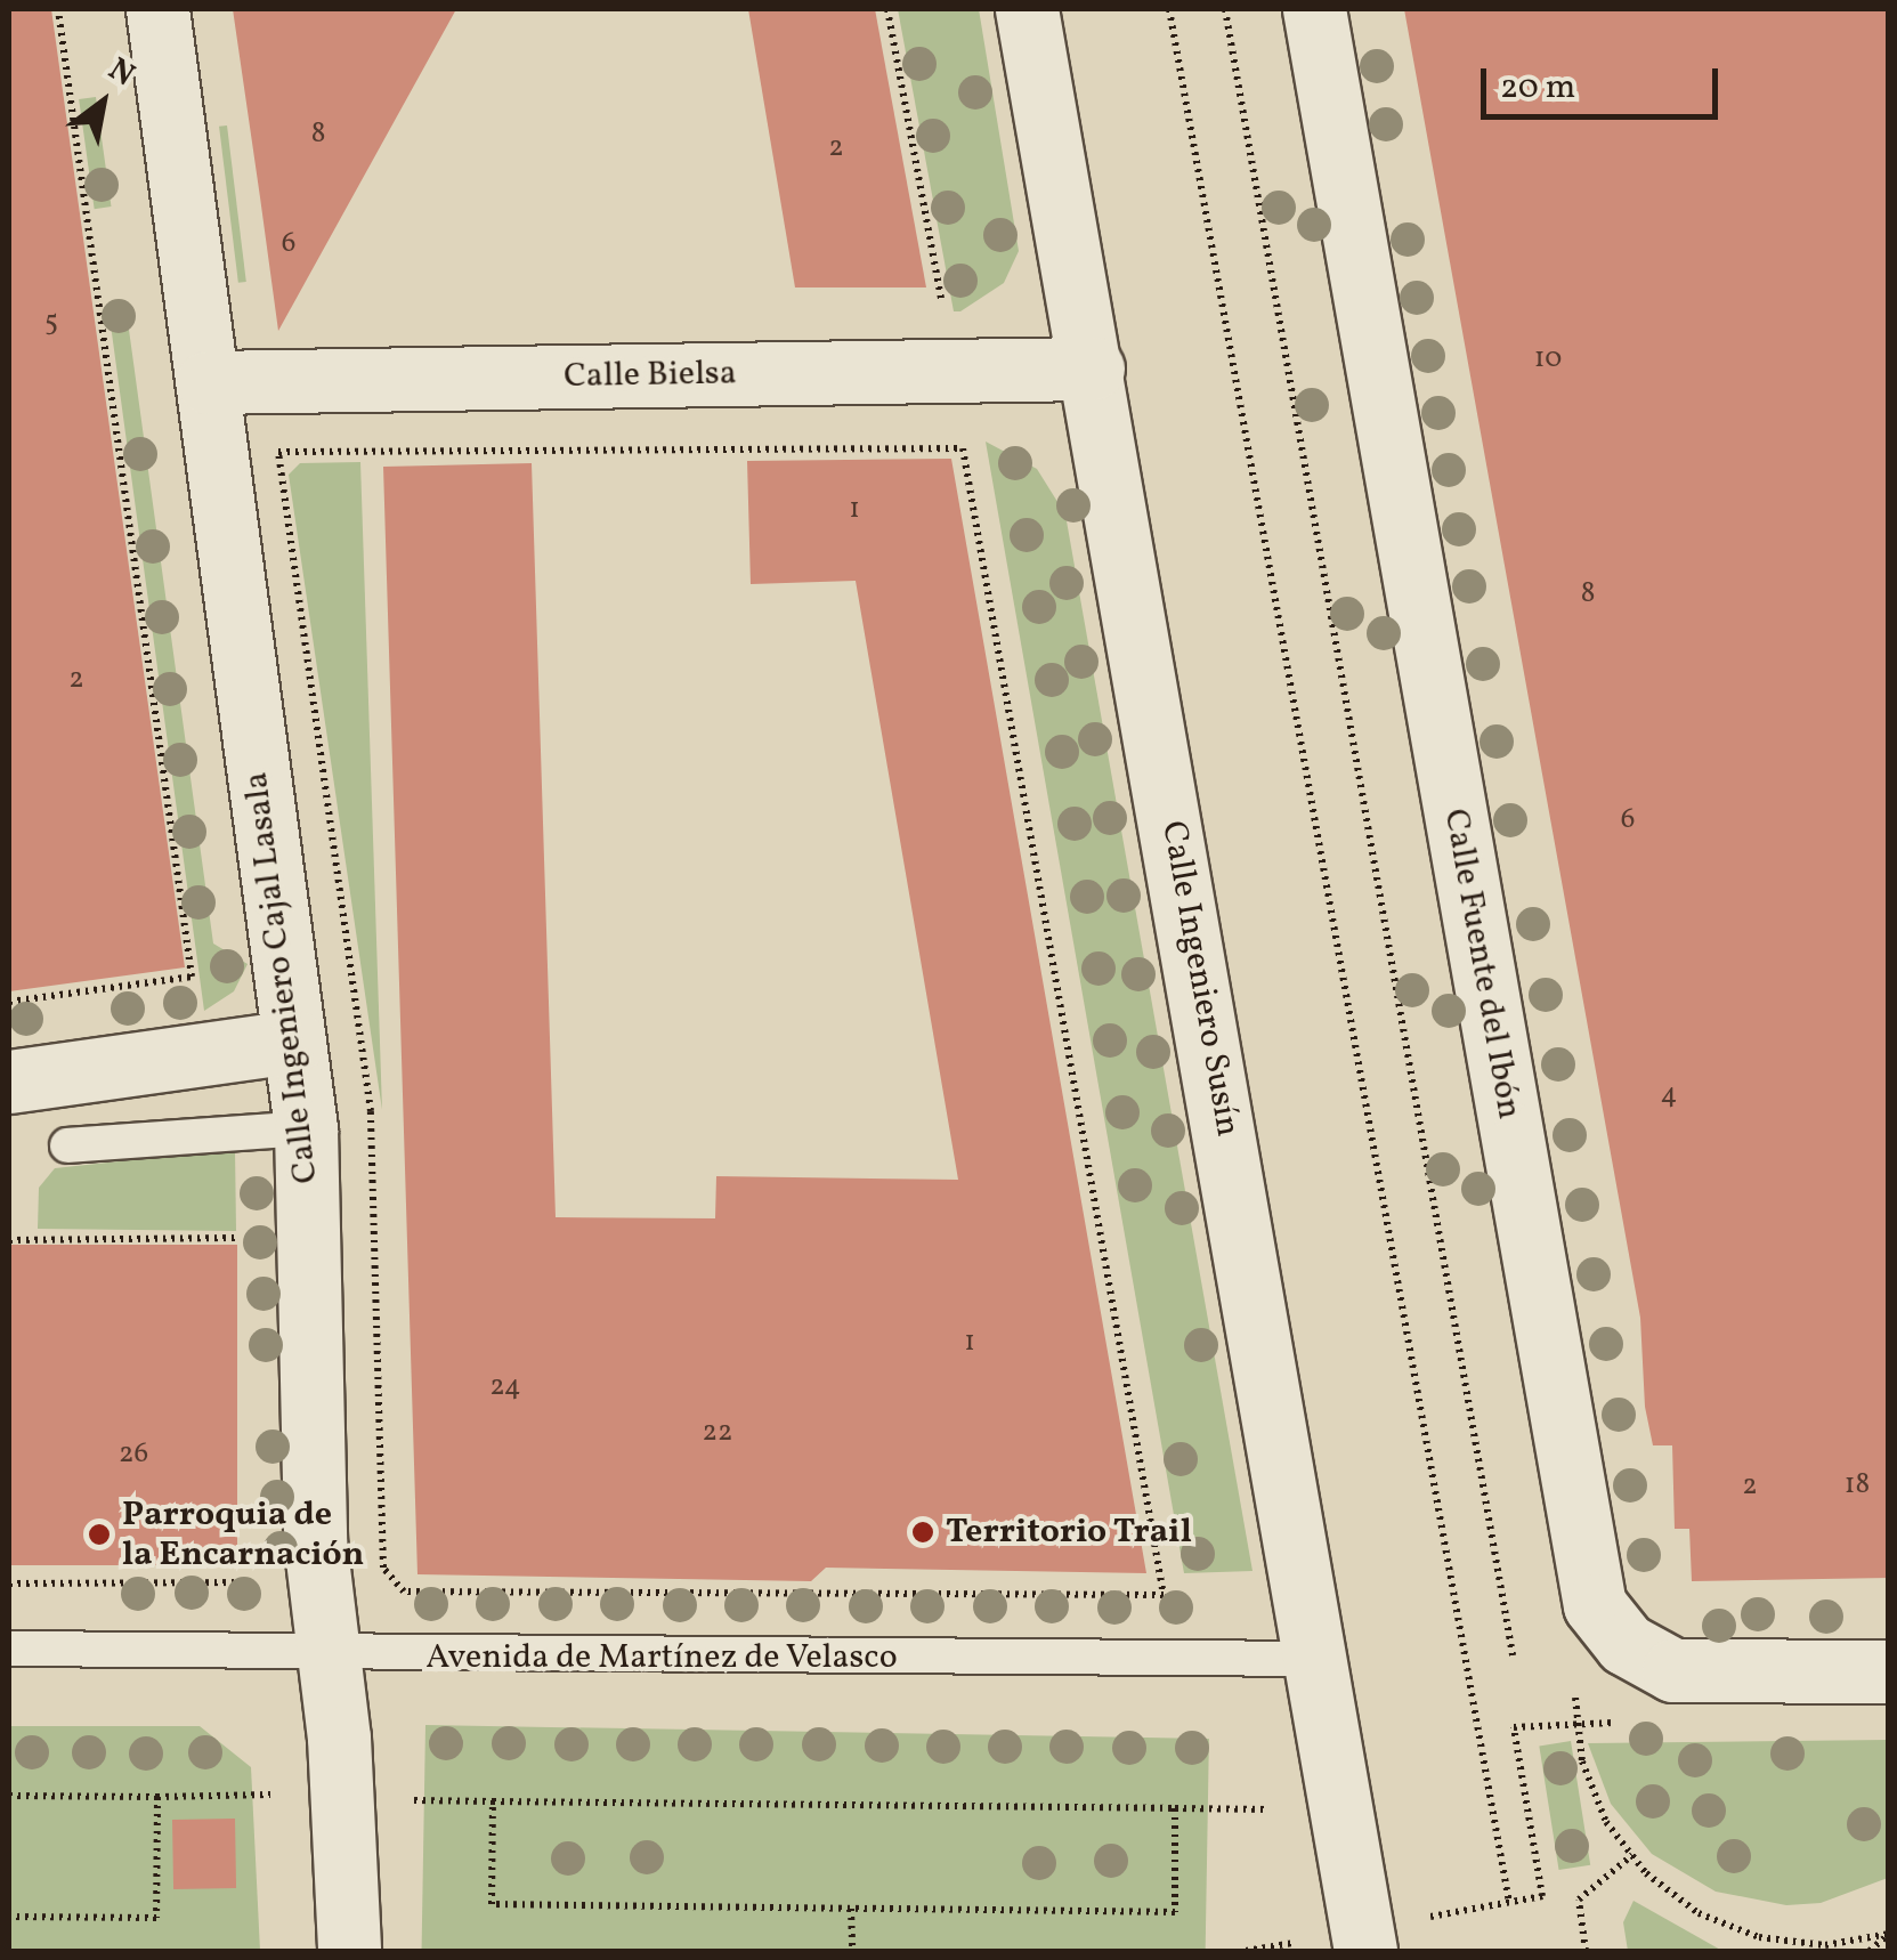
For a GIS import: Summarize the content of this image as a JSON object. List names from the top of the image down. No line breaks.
{"streets":{"street":["Calle Bielsa","Calle Fuente del Ibón","Calle Ingeniero Cajal Lasala","Calle Ingeniero Susín"],"lane":["Avenida de Martínez de Velasco"]},"crossings":[["Calle Bielsa","Calle Ingeniero Cajal Lasala"],["Calle Bielsa","Calle Ingeniero Susín"],["Calle Ingeniero Cajal Lasala","Avenida de Martínez de Velasco"],["Calle Ingeniero Susín","Avenida de Martínez de Velasco"]],"places":["Territorio Trail","Parroquia de la Encarnación"],"house_numbers":["8","2","6","5","10","1","8","2","6","4","1","24","22","26","18","2"],"scale_bar":"20 m","north":"top right"}
